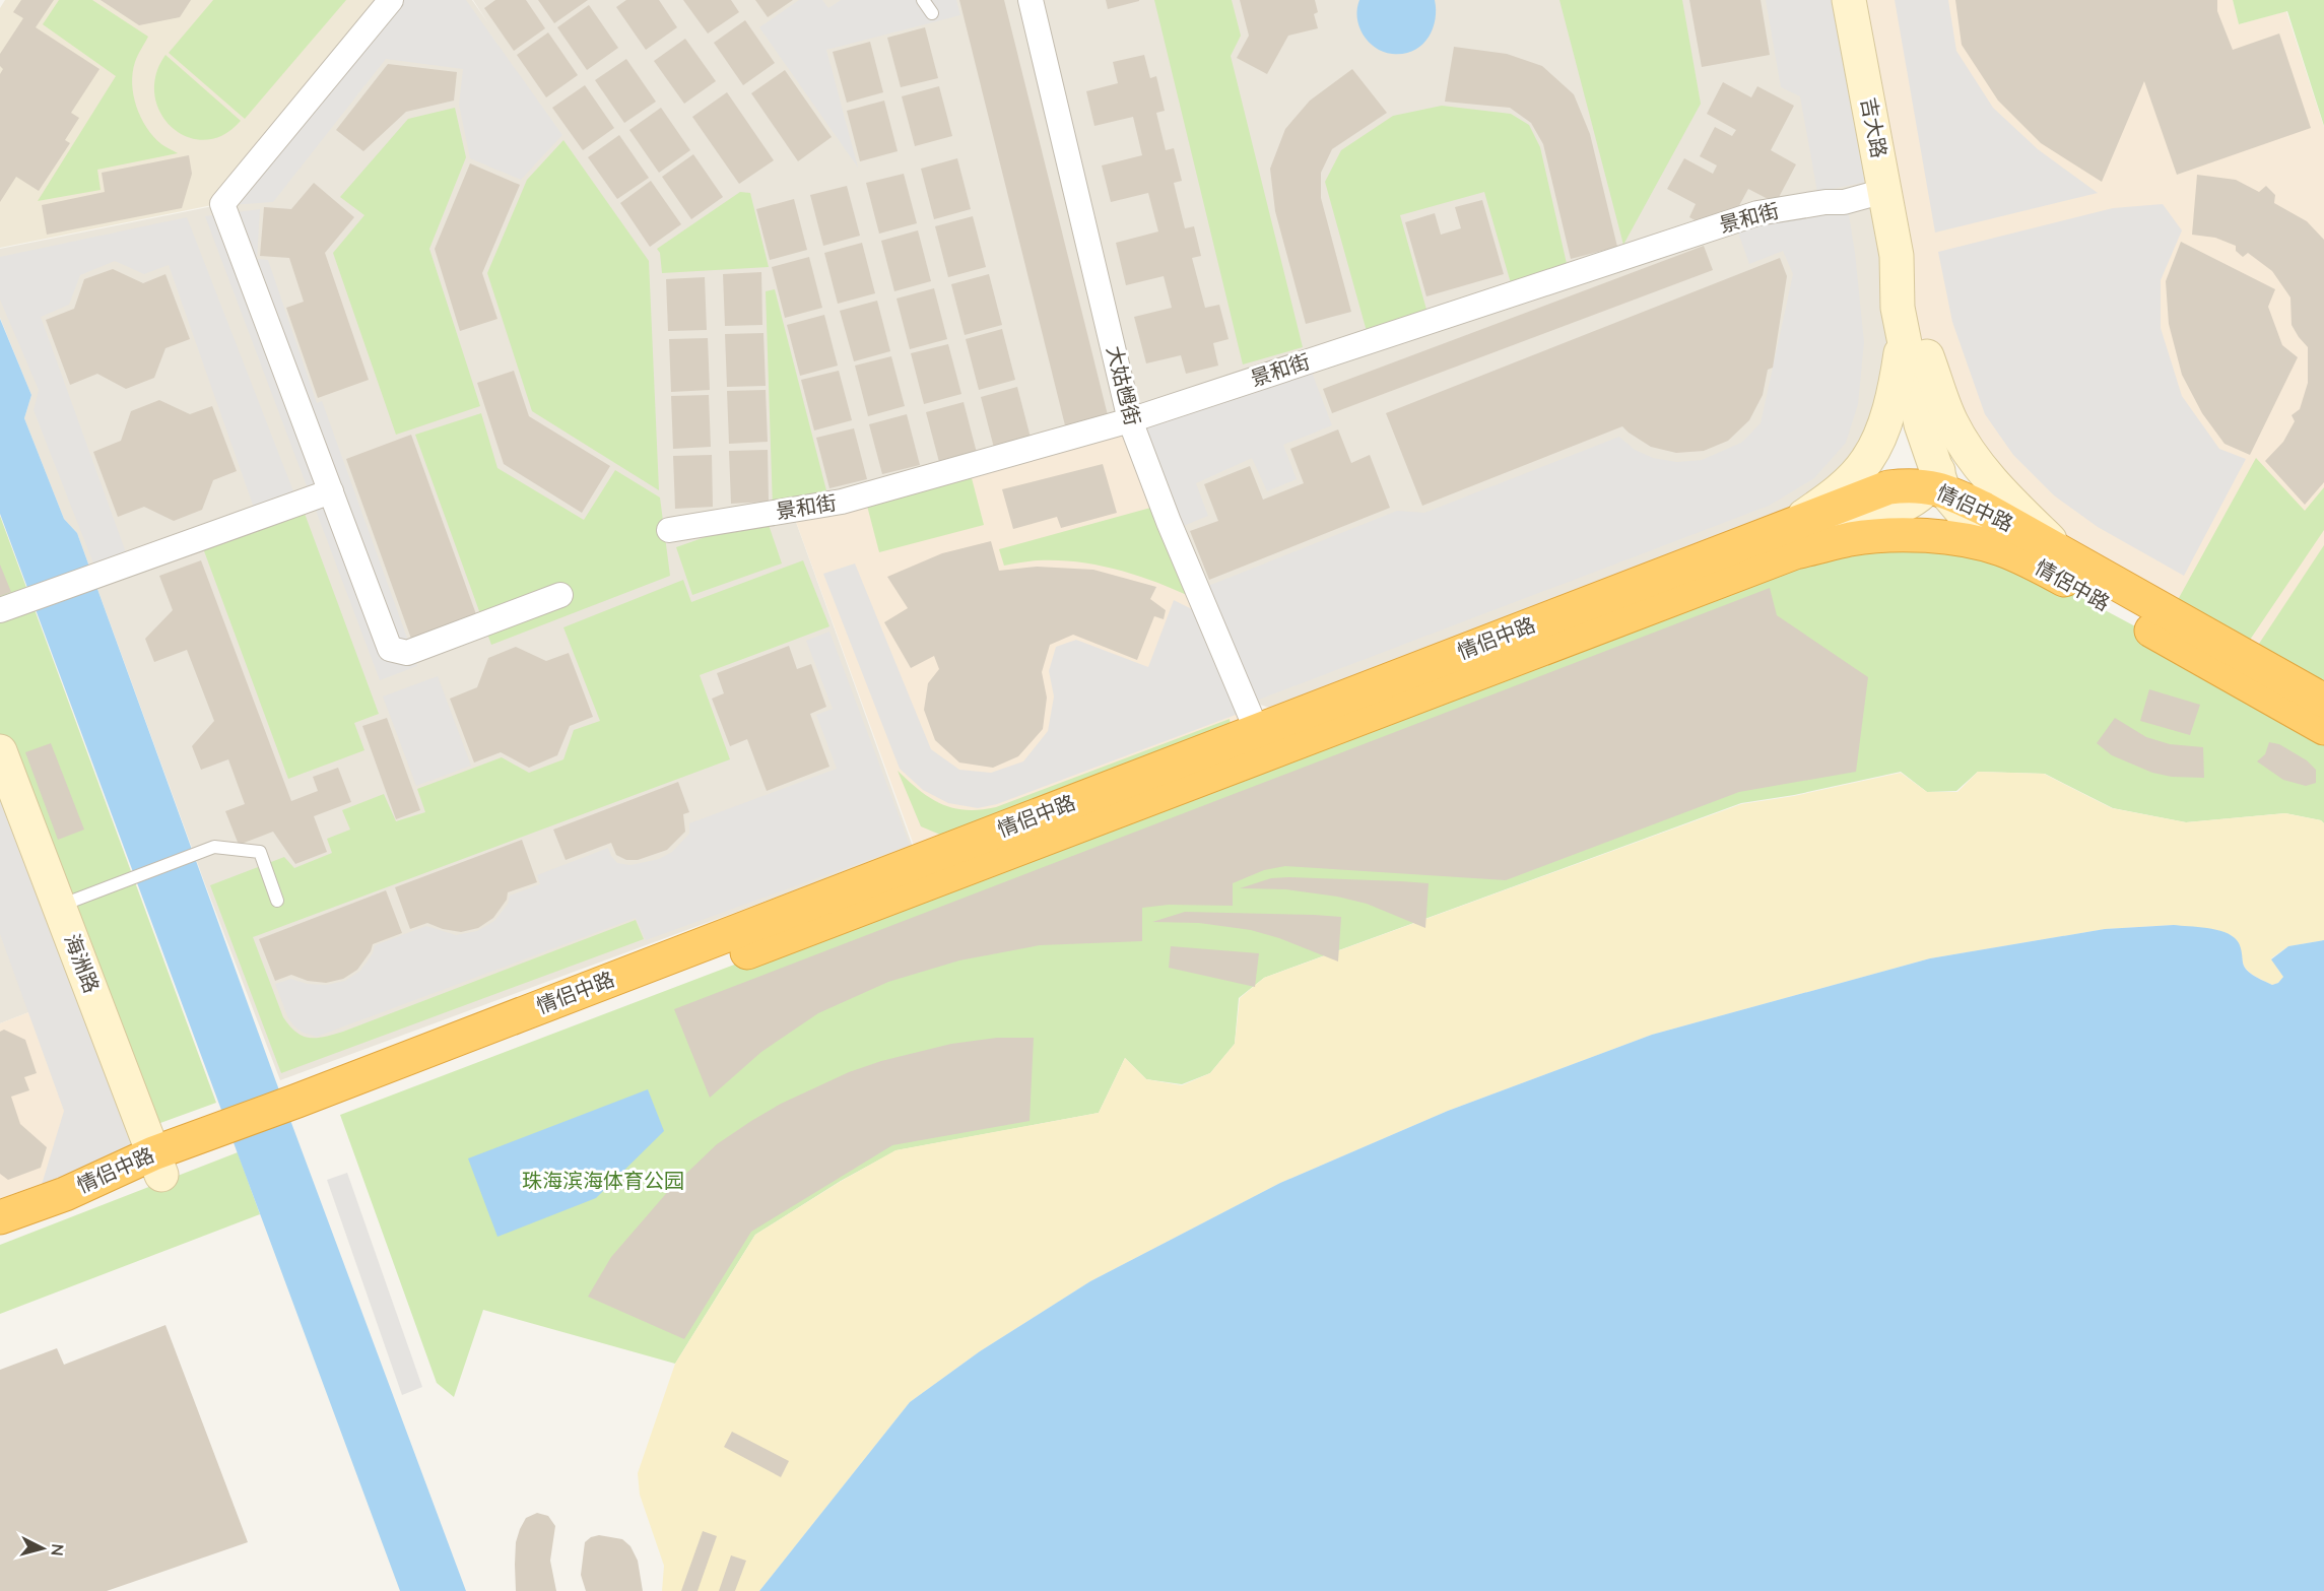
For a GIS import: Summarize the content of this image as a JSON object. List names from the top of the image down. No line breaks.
{"streets":{"highway":["情侣中路","情侶中路"],"main road":["吉大路","海洲路"],"street":["景和街","大姑乸街"]},"crossings":[["吉大路","景和街"],["景和街","大姑乸街"],["大姑乸街","情侣中路"],["情侣中路","情侶中路"],["情侣中路","海洲路"]],"parks":["珠海滨海体育公园"],"north":"right"}
